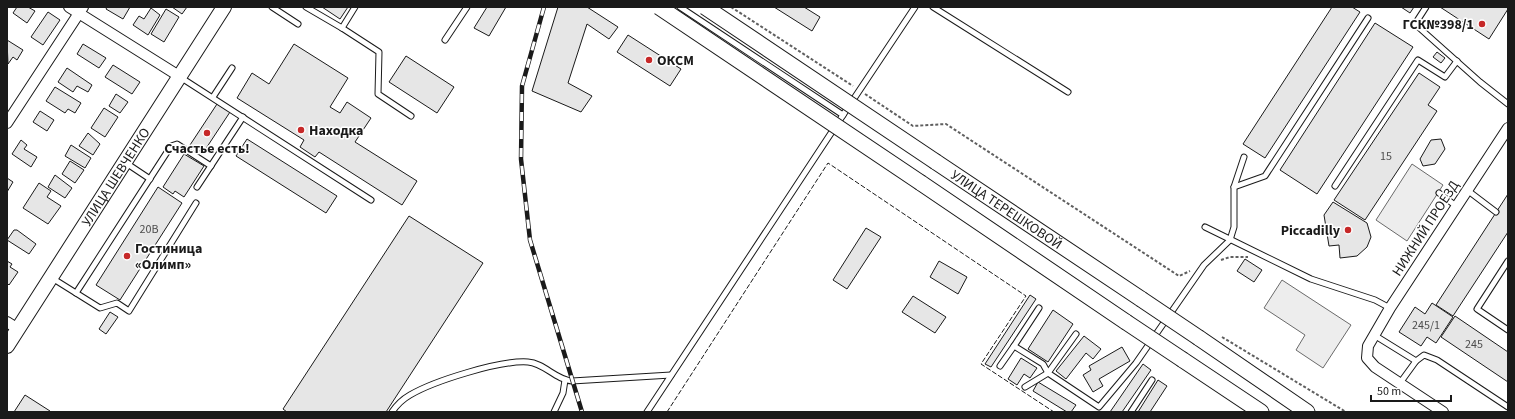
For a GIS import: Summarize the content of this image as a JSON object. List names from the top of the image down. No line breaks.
{"streets":{"main road":["УЛИЦА ШЕВЧЕНКО","УЛИЦА ТЕРЕШКОВОЙ"],"street":["НИЖНИЙ ПРОЕЗД"]},"places":["ГСК№398/1","ОКСМ","Находка","Счастье есть!","Piccadilly","Гостиница «Олимп»"],"house_numbers":["15","20В","245/1","245"],"scale_bar":"50 m"}
